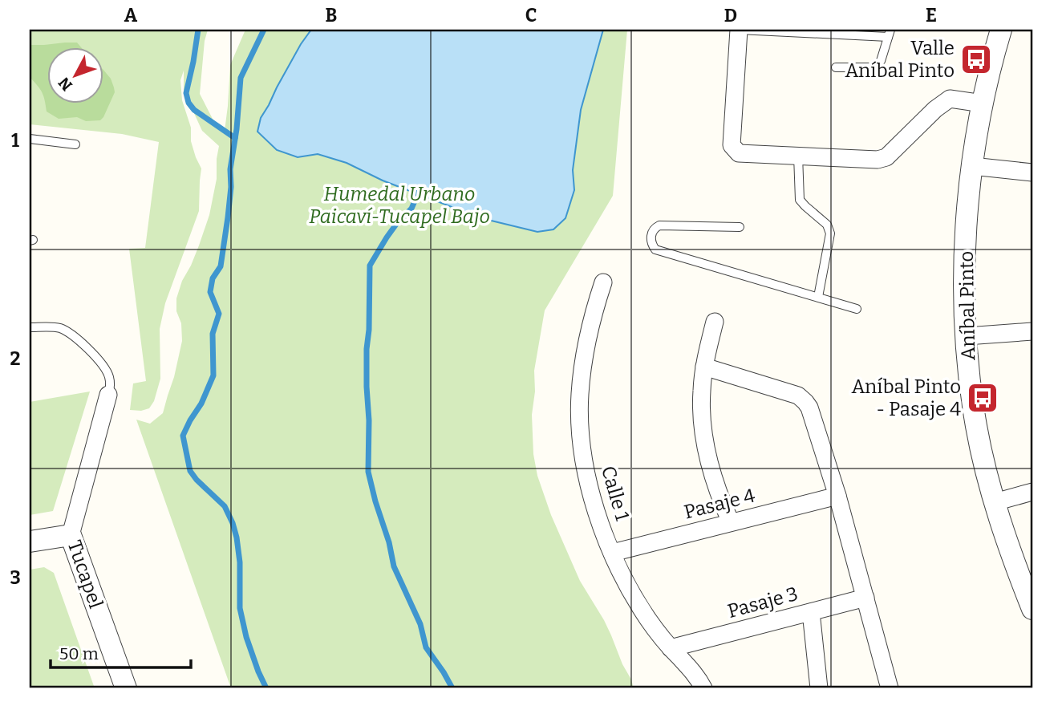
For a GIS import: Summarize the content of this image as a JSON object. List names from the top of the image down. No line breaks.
{"streets":{"street":["Aníbal Pinto","Calle 1","Pasaje 4","Tucapel","Pasaje 3"]},"crossings":[["Calle 1","Pasaje 4"],["Calle 1","Pasaje 3"]],"parks":["Humedal Urbano Paicaví-Tucapel Bajo"],"places":{"bus stop":["Valle Aníbal Pinto","Aníbal Pinto - Pasaje 4"]},"scale_bar":"50 m","north":"bottom left","grid":{"columns":["A","B","C","D","E"],"rows":["1","2","3"]}}
